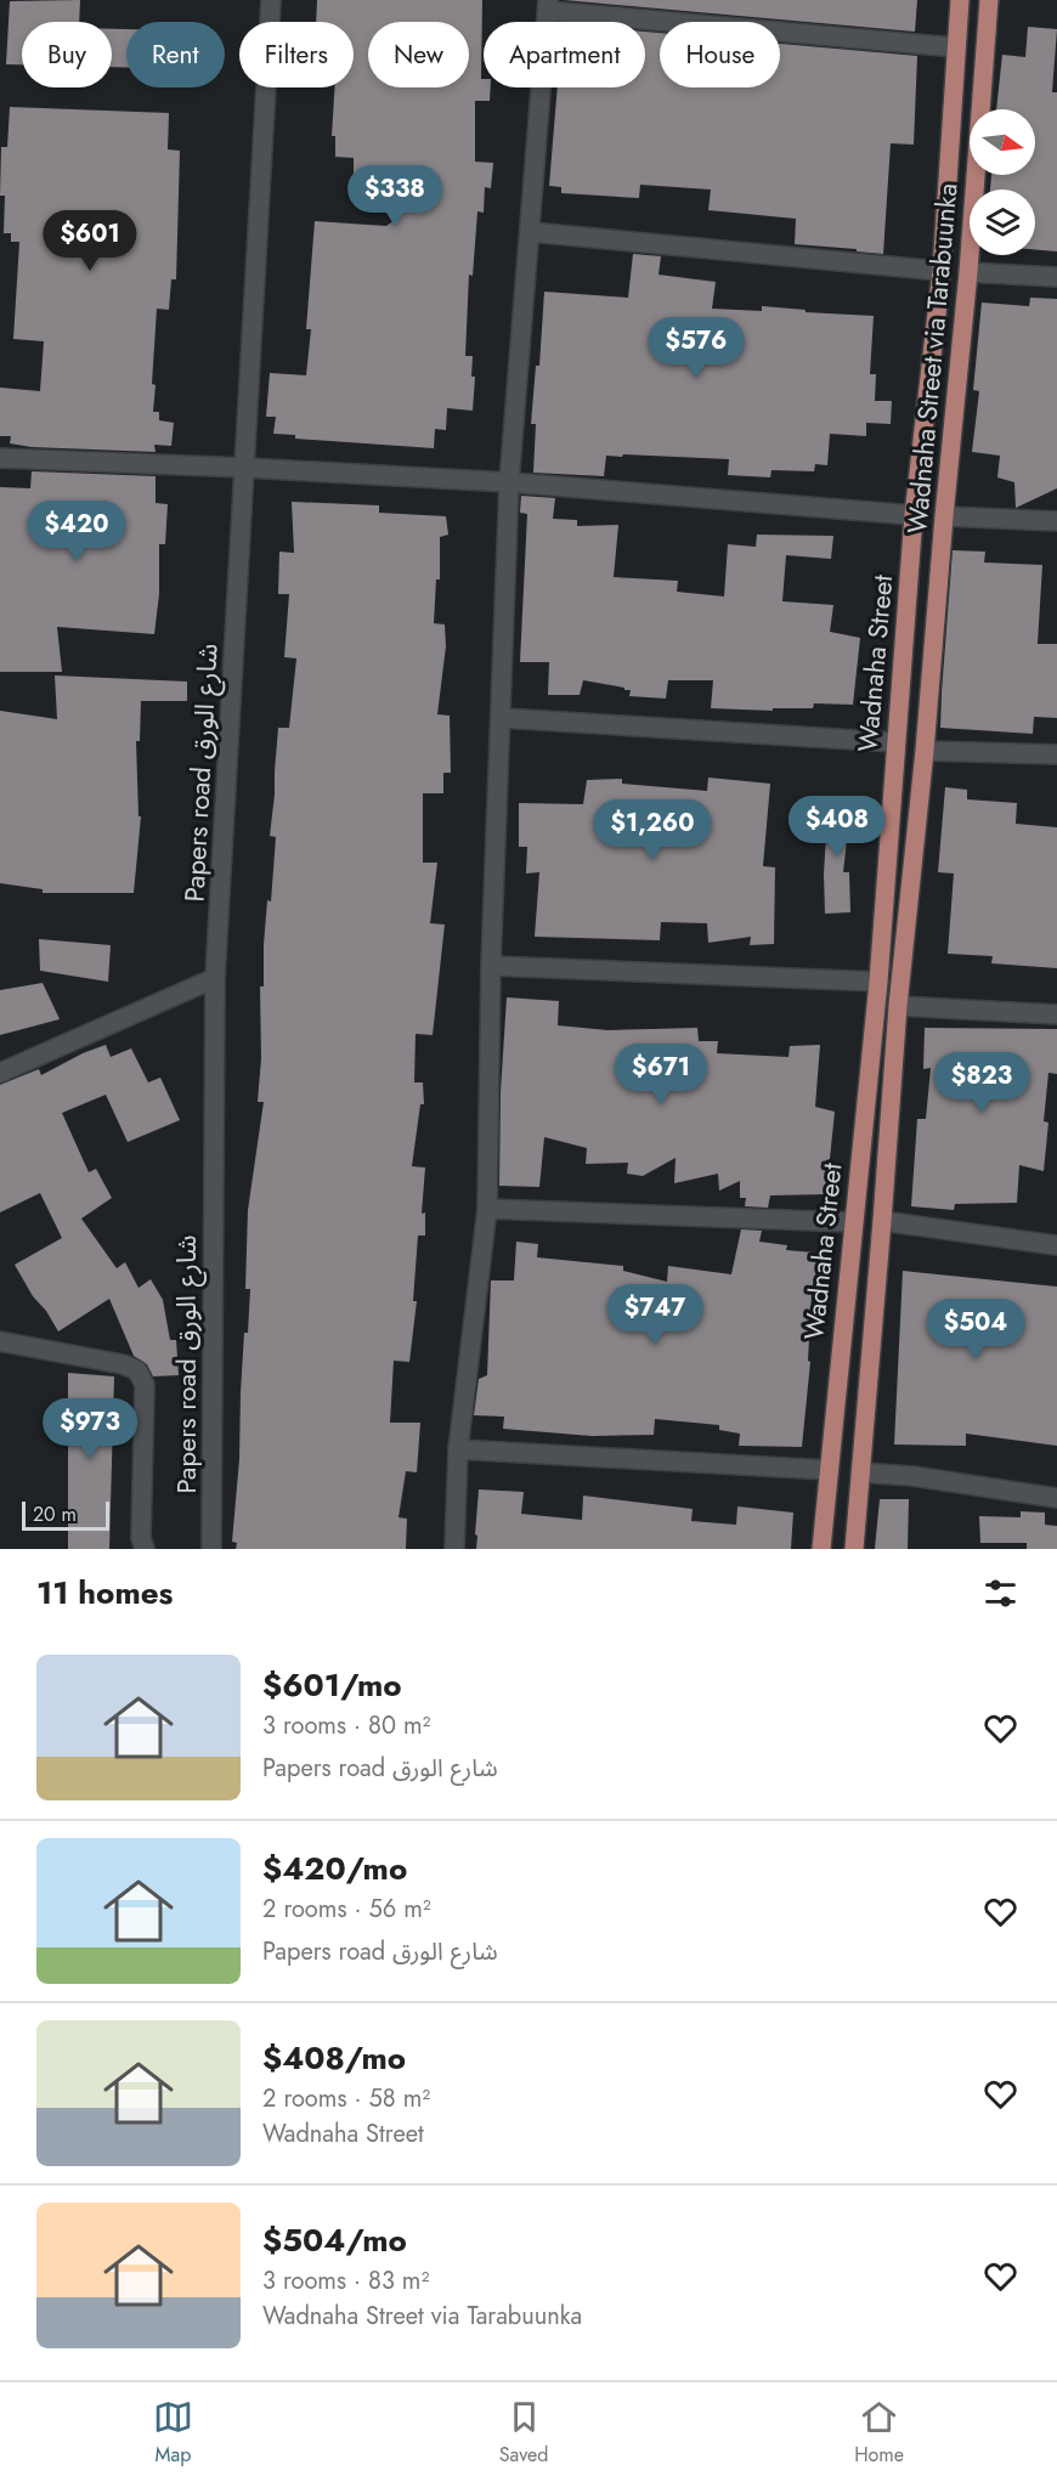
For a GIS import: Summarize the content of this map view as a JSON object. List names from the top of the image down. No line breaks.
{"streets":{"main road":["Wadnaha Street via Tarabuunka","Wadnaha Street"],"street":["Papers road شارع الورق"]},"scale_bar":"20 m","north":"right","page":{"chip":["Buy","Rent","Filters","New","Apartment","House"],"price":["$338","$601","$576","$420","$408","$1,260","$671","$823","$747","$504","$973"],"scale":"20 m","heading":"11 homes","list":[{"name":"$601/mo","note":"3 rooms · 80 m² · Papers road شارع الورق"},{"name":"$420/mo","note":"2 rooms · 56 m² · Papers road شارع الورق"},{"name":"$408/mo","note":"2 rooms · 58 m² · Wadnaha Street"},{"name":"$504/mo","note":"3 rooms · 83 m² · Wadnaha Street via Tarabuunka"}],"tabs":["Map","Saved","Home"]}}
